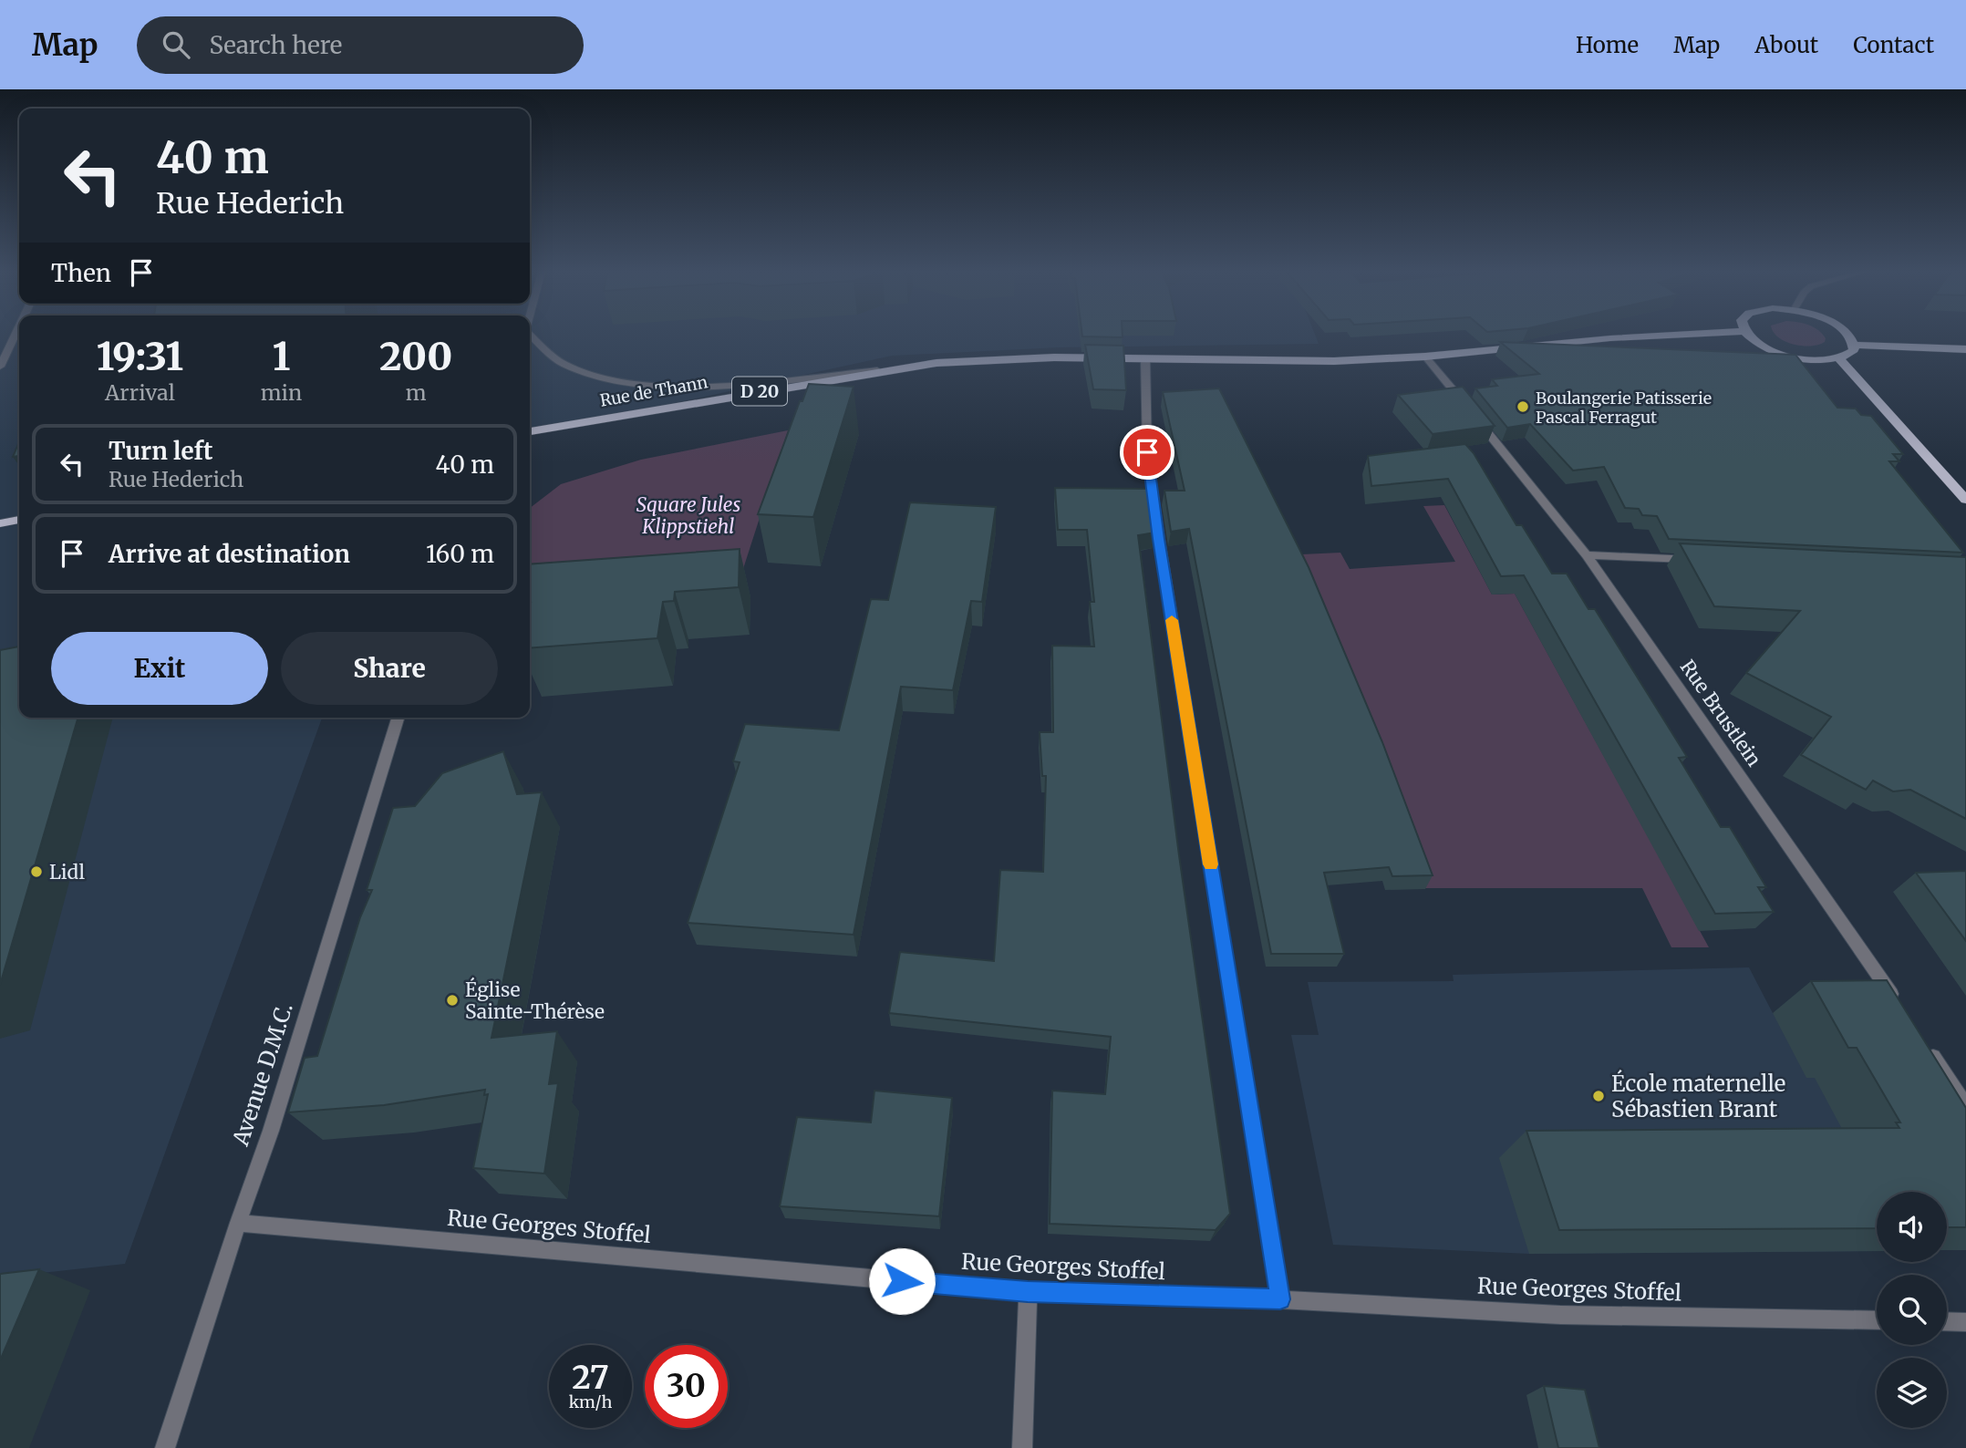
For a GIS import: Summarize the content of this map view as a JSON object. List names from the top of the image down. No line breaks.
{"streets":{"main road":["Rue de Thann","D 20"],"street":["Rue Brustlein","Avenue D.M.C.","Rue Georges Stoffel"]},"crossings":[["Rue de Thann","Rue Brustlein"],["Avenue D.M.C.","Rue Georges Stoffel"]],"parks":["Square Jules Klippstiehl"],"places":["Boulangerie Patisserie Pascal Ferragut","Lidl","Église Sainte-Thérèse","École maternelle Sébastien Brant"],"page":{"header":"Map","search":"Search here","nav":["Home","Map","About","Contact"],"turn":["40 m","Rue Hederich"],"then":"Then","eta":["19:31","Arrival","1","min","200","m"],"list":[{"name":"Turn left","note":"Rue Hederich","value":"40 m"},{"name":"Arrive at destination","value":"160 m"}],"buttons":["Exit","Share"],"speed":"27 km/h","limit":"30"}}
